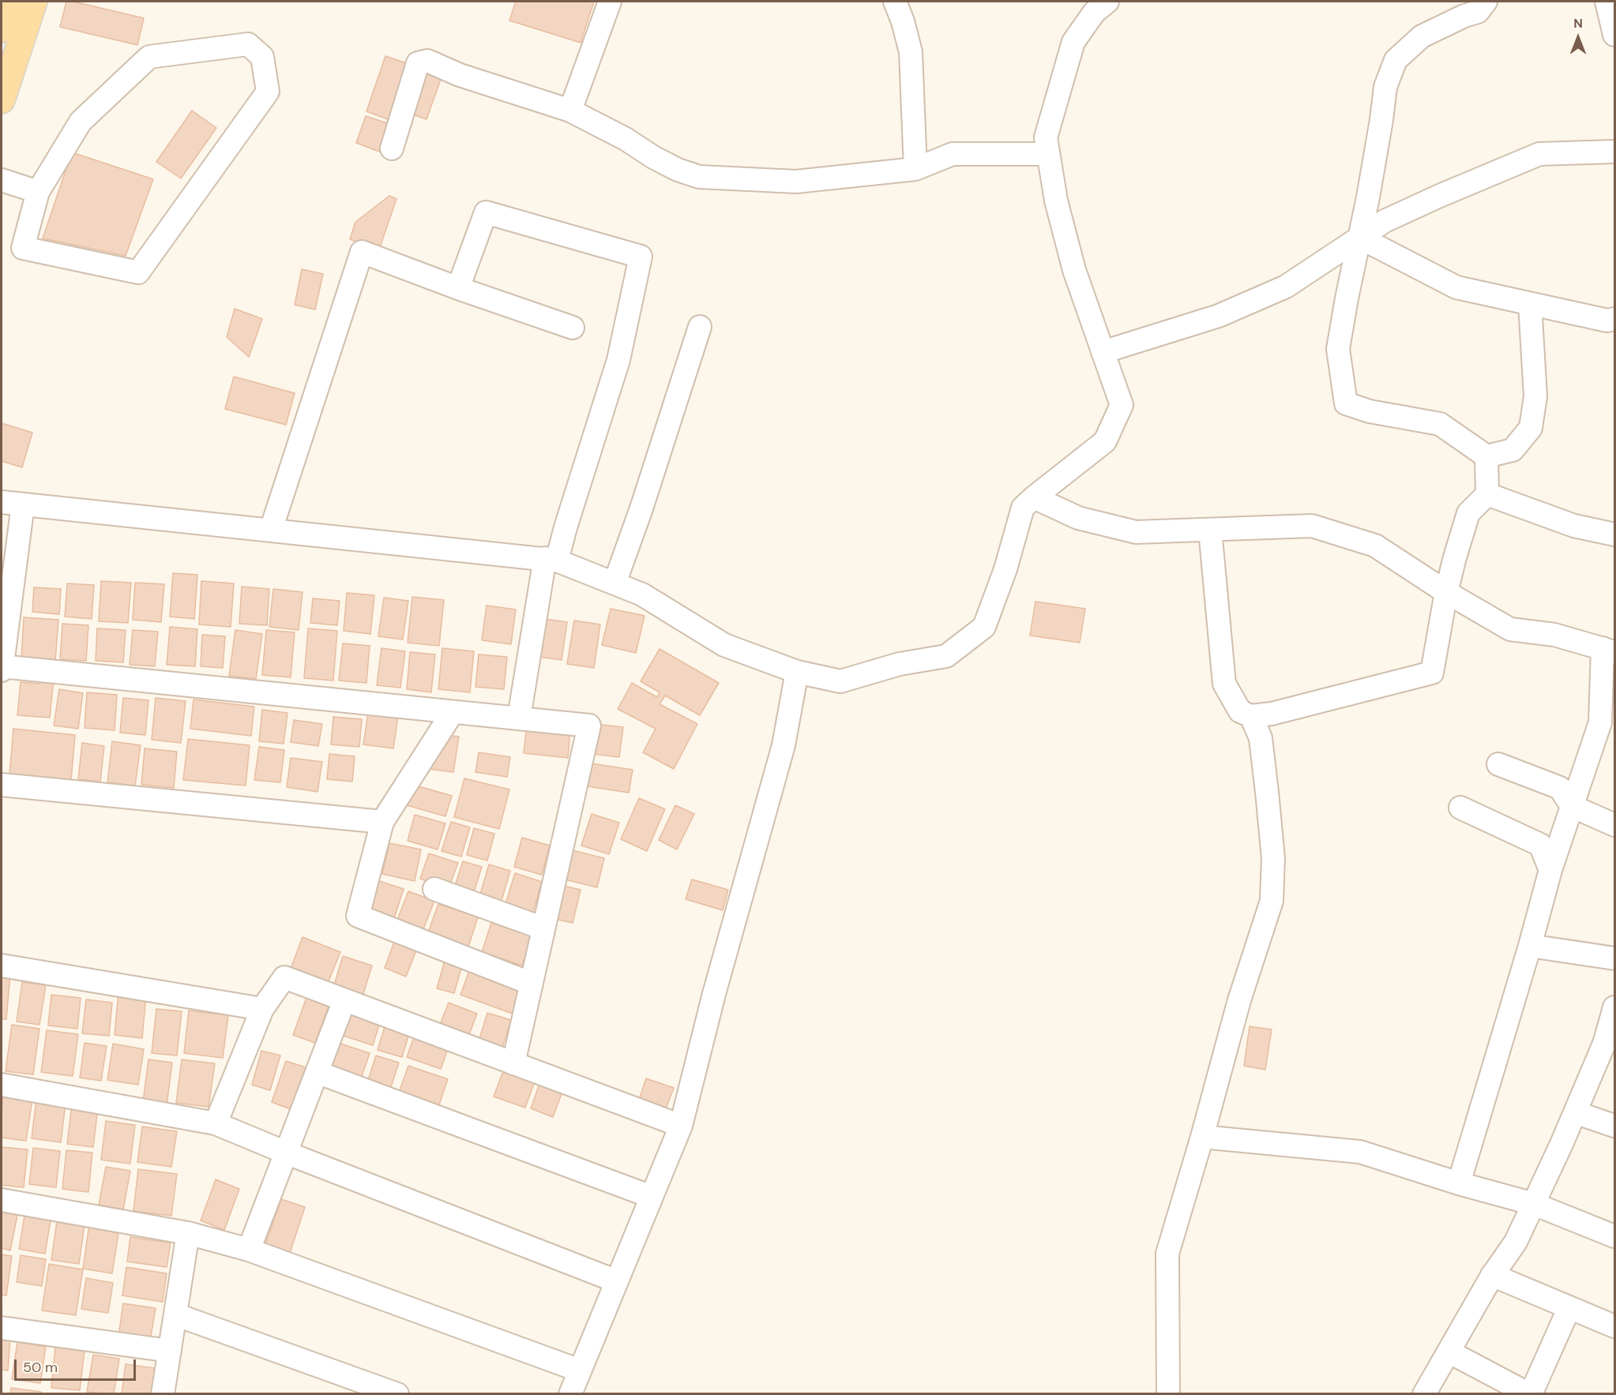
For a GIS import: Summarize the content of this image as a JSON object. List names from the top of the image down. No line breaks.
{"scale_bar":"50 m","north":"top"}
